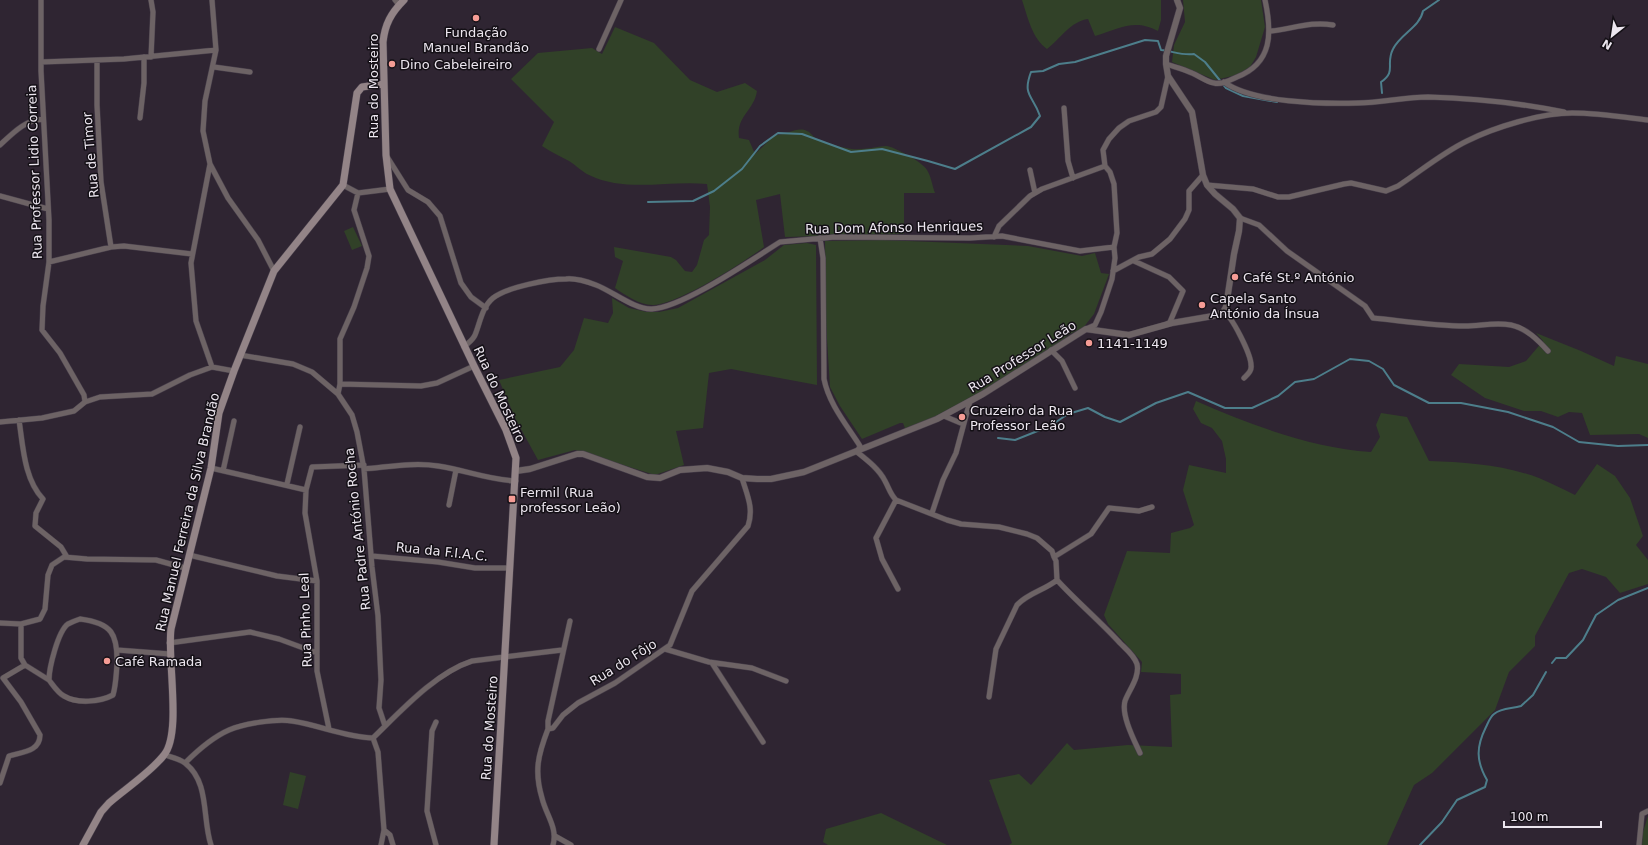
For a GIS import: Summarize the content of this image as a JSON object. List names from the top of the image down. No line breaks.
{"streets":{"main road":["Rua do Mosteiro","Rua Manuel Ferreira da Silva Brandão"],"street":["Rua de Timor","Rua Professor Lidio Correia","Rua Dom Afonso Henriques","Rua Professor Leão","Rua Padre António Rocha","Rua da F.I.A.C.","Rua Pinho Leal","Rua do Fôjo"]},"crossings":[["Rua do Mosteiro","Rua Dom Afonso Henriques"],["Rua do Mosteiro","Rua Professor Leão"],["Rua do Mosteiro","Rua da F.I.A.C."],["Rua Professor Leão","Rua do Fôjo"],["Rua Manuel Ferreira da Silva Brandão","Rua Padre António Rocha"],["Rua Padre António Rocha","Rua da F.I.A.C."],["Rua Padre António Rocha","Rua Pinho Leal"]],"places":{"other":["Fundação Manuel Brandão","Dino Cabeleireiro","Café St.º António","Capela Santo António da Ínsua","1141-1149","Cruzeiro da Rua Professor Leão","Café Ramada"],"transit":["Fermil (Rua professor Leão)"]},"scale_bar":"100 m","north":"bottom left"}
